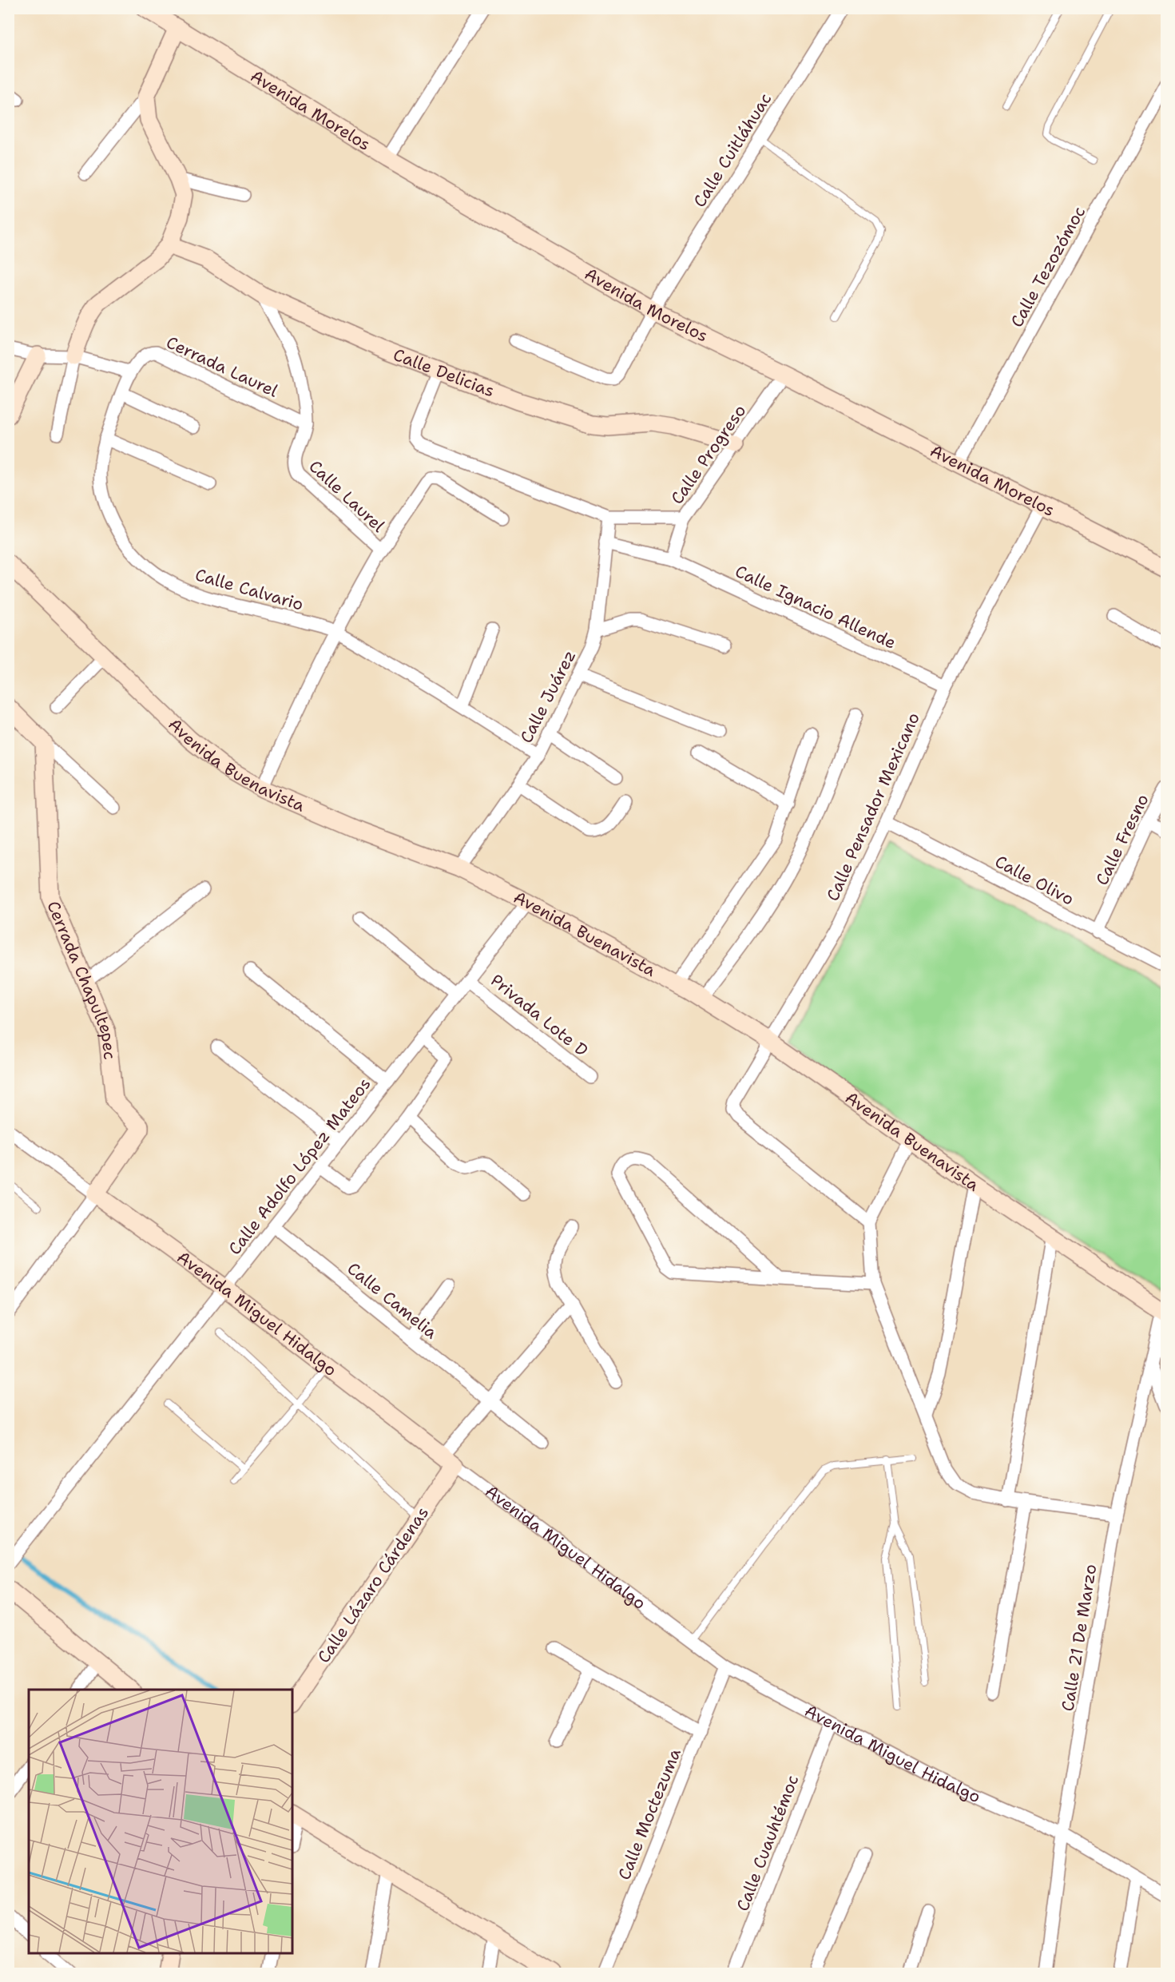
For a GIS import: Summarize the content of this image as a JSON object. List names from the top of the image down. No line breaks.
{"streets":{"street":["Avenida Morelos","Calle Cuitláhuac","Calle Tezozómoc","Cerrada Laurel","Calle Delicias","Calle Progreso","Calle Laurel","Calle Calvario","Calle Ignacio Allende","Calle Juárez","Avenida Buenavista","Calle Pensador Mexicano","Calle Fresno","Calle Olivo","Cerrada Chapultepec","Privada Lote D","Calle Adolfo López Mateos","Calle Camelia","Avenida Miguel Hidalgo","Calle Lázaro Cárdenas","Calle 21 De Marzo","Calle Moctezuma","Calle Cuauhtémoc"]},"crossings":[["Avenida Morelos","Calle Cuitláhuac"],["Avenida Morelos","Calle Tezozómoc"],["Avenida Morelos","Calle Progreso"],["Avenida Morelos","Calle Pensador Mexicano"],["Cerrada Laurel","Calle Laurel"],["Cerrada Laurel","Calle Calvario"],["Calle Delicias","Calle Progreso"],["Calle Delicias","Calle Laurel"],["Calle Progreso","Calle Ignacio Allende"],["Calle Laurel","Calle Calvario"],["Calle Laurel","Avenida Buenavista"],["Calle Calvario","Calle Juárez"],["Calle Ignacio Allende","Calle Juárez"],["Calle Ignacio Allende","Calle Pensador Mexicano"],["Calle Juárez","Avenida Buenavista"],["Avenida Buenavista","Calle Pensador Mexicano"],["Avenida Buenavista","Calle Adolfo López Mateos"],["Avenida Buenavista","Calle 21 De Marzo"],["Calle Pensador Mexicano","Calle Olivo"],["Calle Fresno","Calle Olivo"],["Cerrada Chapultepec","Avenida Miguel Hidalgo"],["Privada Lote D","Calle Adolfo López Mateos"],["Calle Adolfo López Mateos","Calle Camelia"],["Calle Adolfo López Mateos","Avenida Miguel Hidalgo"],["Avenida Miguel Hidalgo","Calle Lázaro Cárdenas"],["Avenida Miguel Hidalgo","Calle 21 De Marzo"],["Avenida Miguel Hidalgo","Calle Moctezuma"],["Avenida Miguel Hidalgo","Calle Cuauhtémoc"]]}
